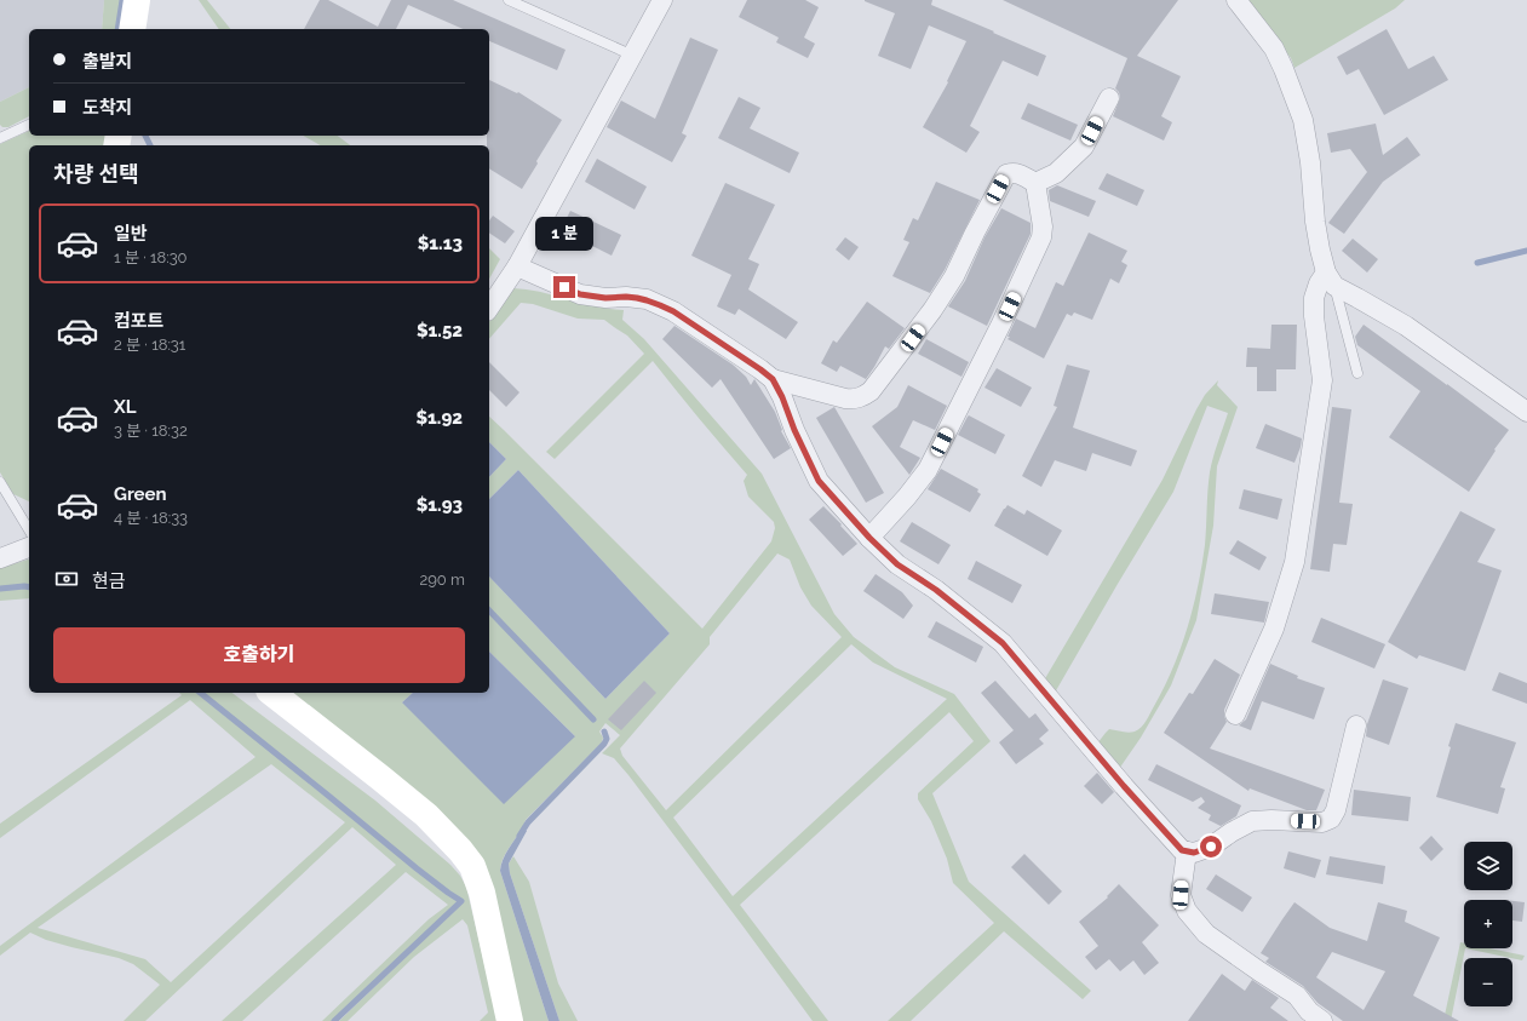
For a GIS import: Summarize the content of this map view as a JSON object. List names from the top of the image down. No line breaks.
{"page":{"banner":["출발지","도착지"],"heading":"차량 선택","list":[{"name":"일반","note":"1 분 · 18:30","value":"$1.13"},{"name":"컴포트","note":"2 분 · 18:31","value":"$1.52"},{"name":"XL","note":"3 분 · 18:32","value":"$1.92"},{"name":"Green","note":"4 분 · 18:33","value":"$1.93"}],"bubble":"1 분","pay":["현금","290 m"],"buttons":"호출하기","map_buttons":["+","−"]}}
